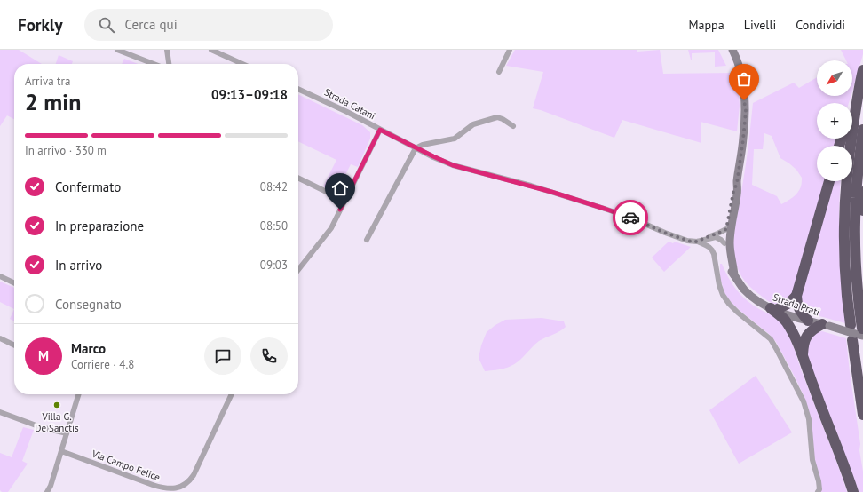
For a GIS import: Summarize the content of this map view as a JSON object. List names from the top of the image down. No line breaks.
{"streets":{"street":["Strada Catani","Strada Prati","Via Campo Felice"]},"crossings":[["Strada Catani","Strada Prati"]],"places":["Villa G. De Sanctis"],"north":"bottom left","page":{"header":"Forkly","search":"Cerca qui","nav":["Mappa","Livelli","Condividi"],"map_buttons":["+","−"],"heading":["2 min","Arriva tra","09:13–09:18"],"panel":["Marco","Corriere · 4.8"],"bar":"In arrivo · 330 m","list":[["Confermato","08:42"],["In preparazione","08:50"],["In arrivo","09:03"],"Consegnato"],"round":"M"}}
